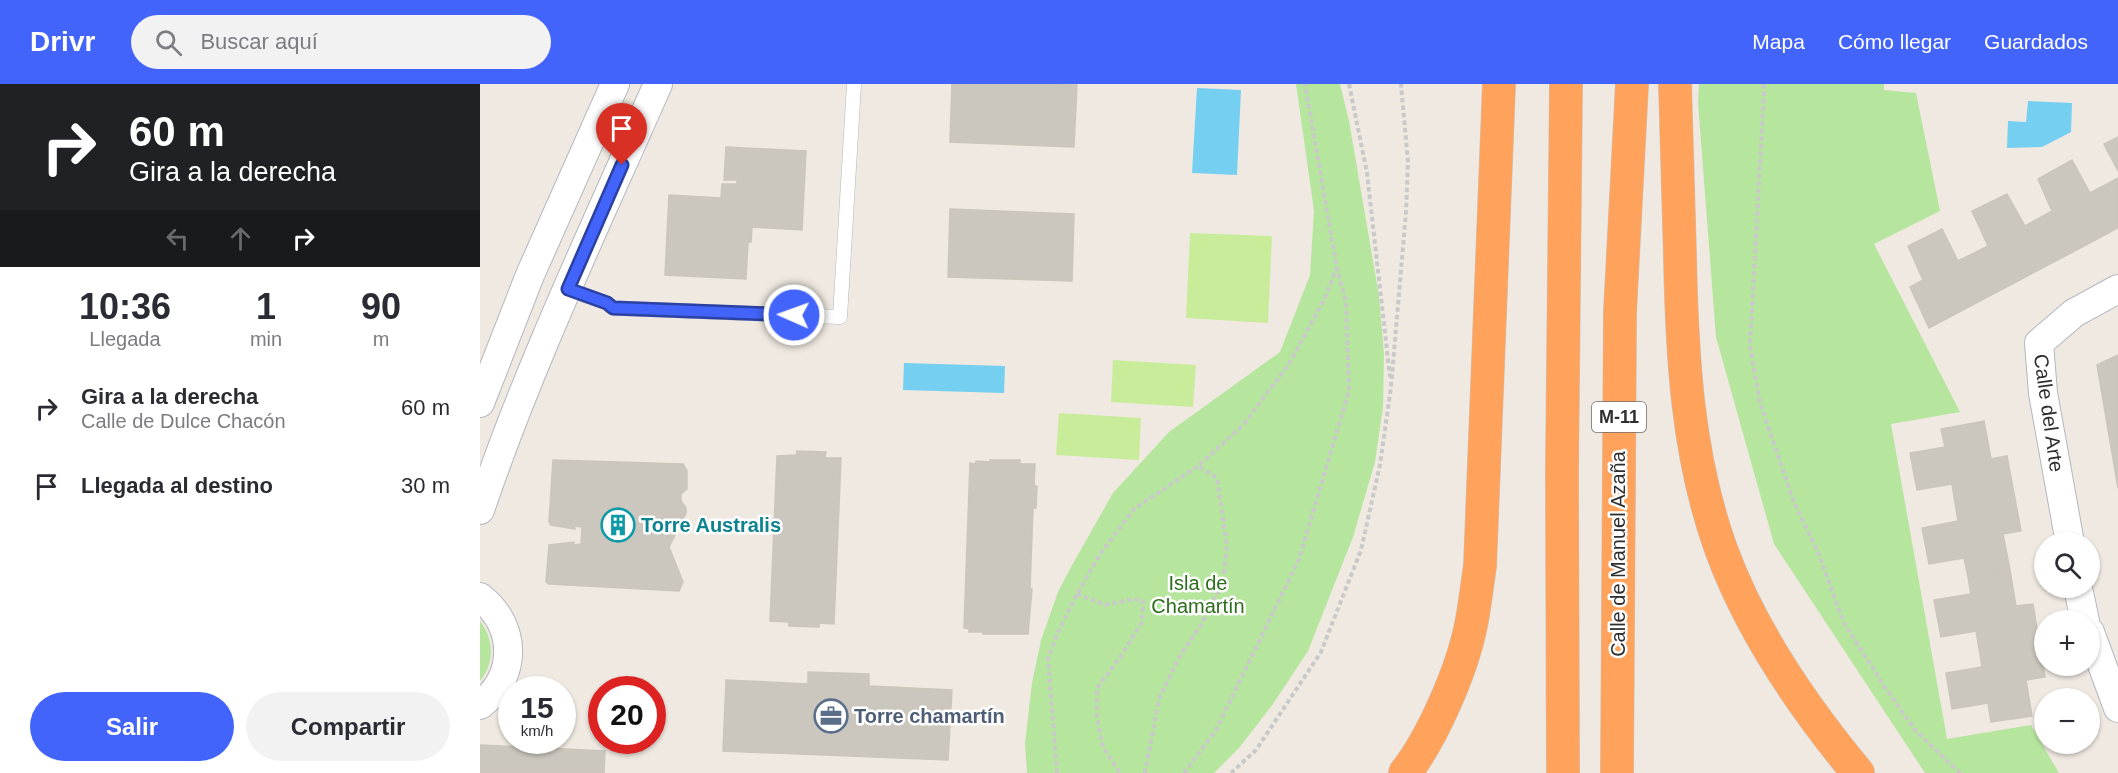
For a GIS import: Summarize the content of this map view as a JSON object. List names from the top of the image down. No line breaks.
{"streets":{"highway":["M-11","Calle de Manuel Azaña"],"street":["Calle del Arte"]},"parks":["Isla de Chamartín"],"places":{"building":["Torre Australis"],"office":["Torre chamartín"]},"page":{"header":"Drivr","search":"Buscar aquí","nav":["Mapa","Cómo llegar","Guardados"],"turn":["60 m","Gira a la derecha"],"eta":["10:36","Llegada","1","min","90","m"],"list":[{"name":"Gira a la derecha","note":"Calle de Dulce Chacón","value":"60 m"},{"name":"Llegada al destino","value":"30 m"}],"map_buttons":["+","−"],"speed":"15 km/h","limit":"20","buttons":["Salir","Compartir"]}}
